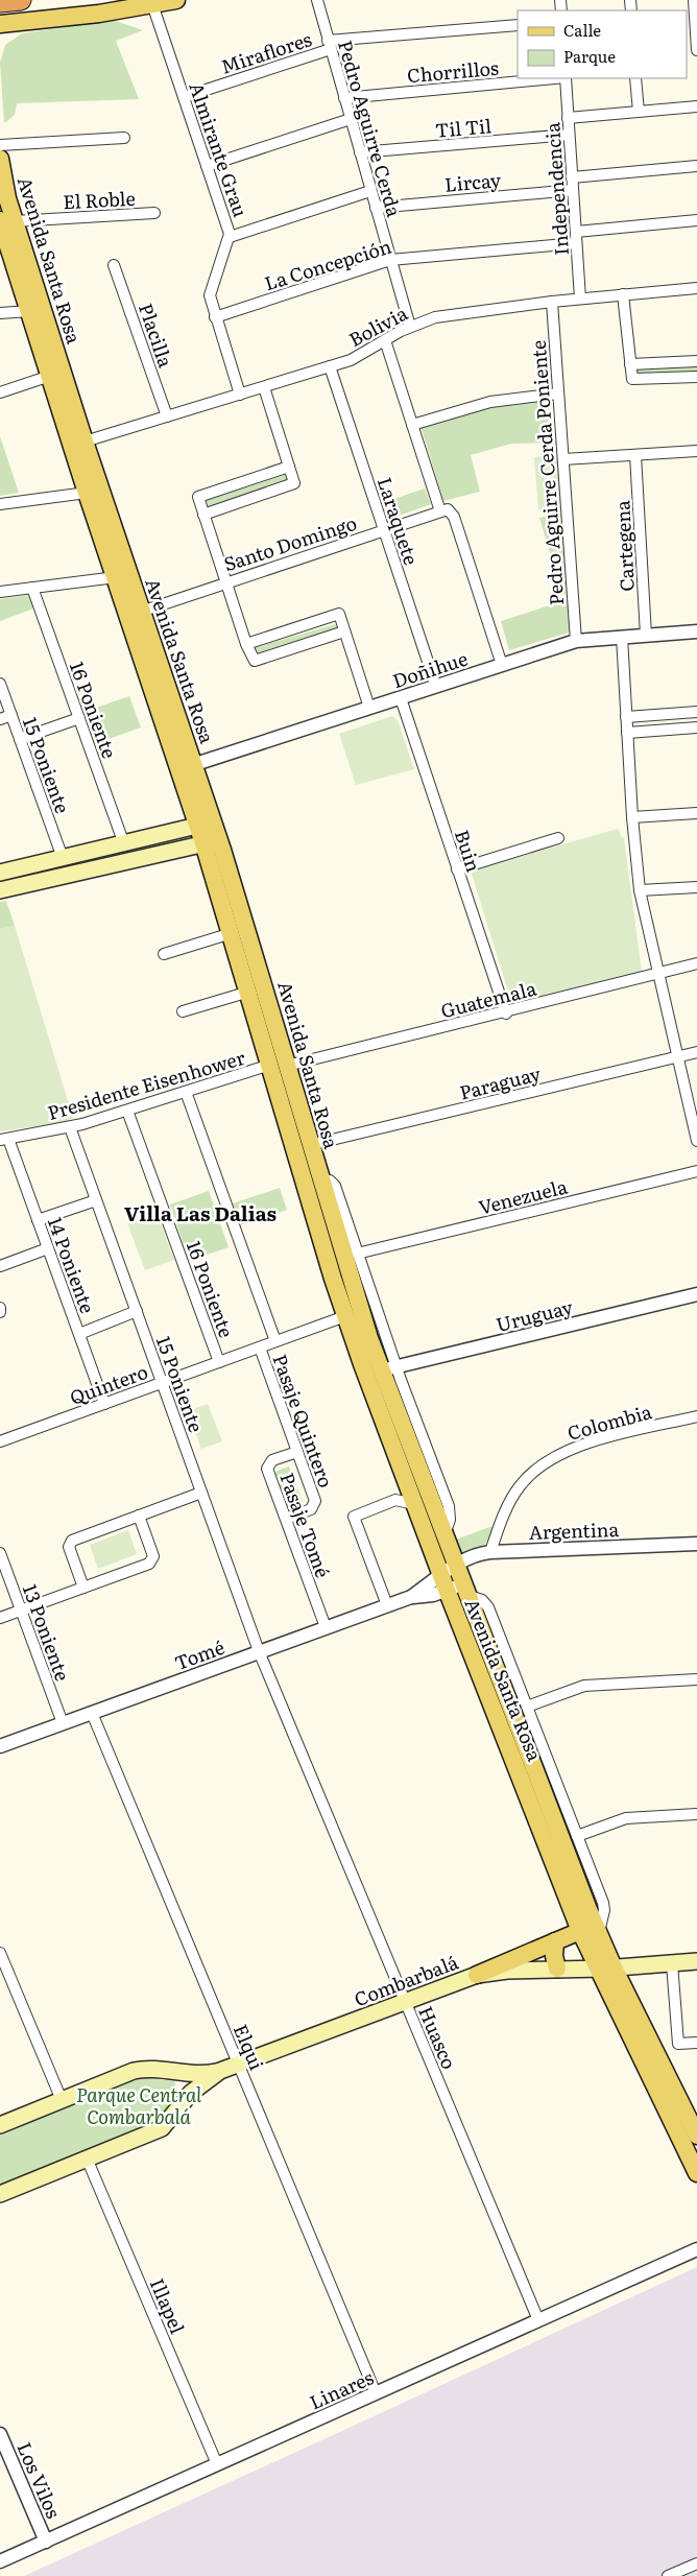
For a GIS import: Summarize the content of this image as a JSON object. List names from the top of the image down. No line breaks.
{"streets":{"main road":["Avenida Santa Rosa","Combarbalá"],"street":["Miraflores","Chorrillos","Til Til","Pedro Aguirre Cerda","Almirante Grau","Lircay","Independencia","El Roble","La Concepción","Bolivia","Placilla","Pedro Aguirre Cerda Poniente","Laraquete","Santo Domingo","Cartegena","Doñihue","16 Poniente","15 Poniente","Buin","Guatemala","Paraguay","Presidente Eisenhower","Venezuela","14 Poniente","Uruguay","Quintero","Pasaje Quintero","Colombia","Pasaje Tomé","Argentina","13 Poniente","Tomé","Huasco","Elqui","Illapel","Linares","Los Vilos"]},"crossings":[["Miraflores","Pedro Aguirre Cerda"],["Miraflores","Almirante Grau"],["Chorrillos","Pedro Aguirre Cerda"],["Til Til","Pedro Aguirre Cerda"],["Til Til","Independencia"],["Pedro Aguirre Cerda","Lircay"],["Pedro Aguirre Cerda","La Concepción"],["Pedro Aguirre Cerda","Bolivia"],["Almirante Grau","La Concepción"],["Almirante Grau","Bolivia"],["Lircay","Independencia"],["Independencia","La Concepción"],["Independencia","Bolivia"],["El Roble","Avenida Santa Rosa"],["Avenida Santa Rosa","Bolivia"],["Avenida Santa Rosa","Santo Domingo"],["Avenida Santa Rosa","Doñihue"],["Avenida Santa Rosa","Guatemala"],["Avenida Santa Rosa","Paraguay"],["Avenida Santa Rosa","Presidente Eisenhower"],["Avenida Santa Rosa","Venezuela"],["Avenida Santa Rosa","Uruguay"],["Avenida Santa Rosa","Quintero"],["Avenida Santa Rosa","Argentina"],["Avenida Santa Rosa","Tomé"],["Avenida Santa Rosa","Combarbalá"],["Bolivia","Placilla"],["Bolivia","Pedro Aguirre Cerda Poniente"],["Bolivia","Laraquete"],["Pedro Aguirre Cerda Poniente","Doñihue"],["Laraquete","Santo Domingo"],["Laraquete","Doñihue"],["Cartegena","Doñihue"],["Doñihue","Buin"],["16 Poniente","Presidente Eisenhower"],["16 Poniente","Quintero"],["15 Poniente","Presidente Eisenhower"],["15 Poniente","Quintero"],["15 Poniente","Tomé"],["15 Poniente","Huasco"],["Buin","Guatemala"],["Guatemala","Presidente Eisenhower"],["Presidente Eisenhower","14 Poniente"],["14 Poniente","Quintero"],["Quintero","Pasaje Quintero"],["Pasaje Quintero","Pasaje Tomé"],["Colombia","Argentina"],["Pasaje Tomé","Tomé"],["13 Poniente","Tomé"],["Tomé","Huasco"],["Tomé","Elqui"],["Combarbalá","Huasco"],["Combarbalá","Elqui"],["Combarbalá","Illapel"],["Huasco","Linares"],["Elqui","Linares"],["Illapel","Linares"],["Linares","Los Vilos"]],"districts":["Villa Las Dalias"],"parks":["Parque Central Combarbalá"],"legend":["Calle","Parque"]}
